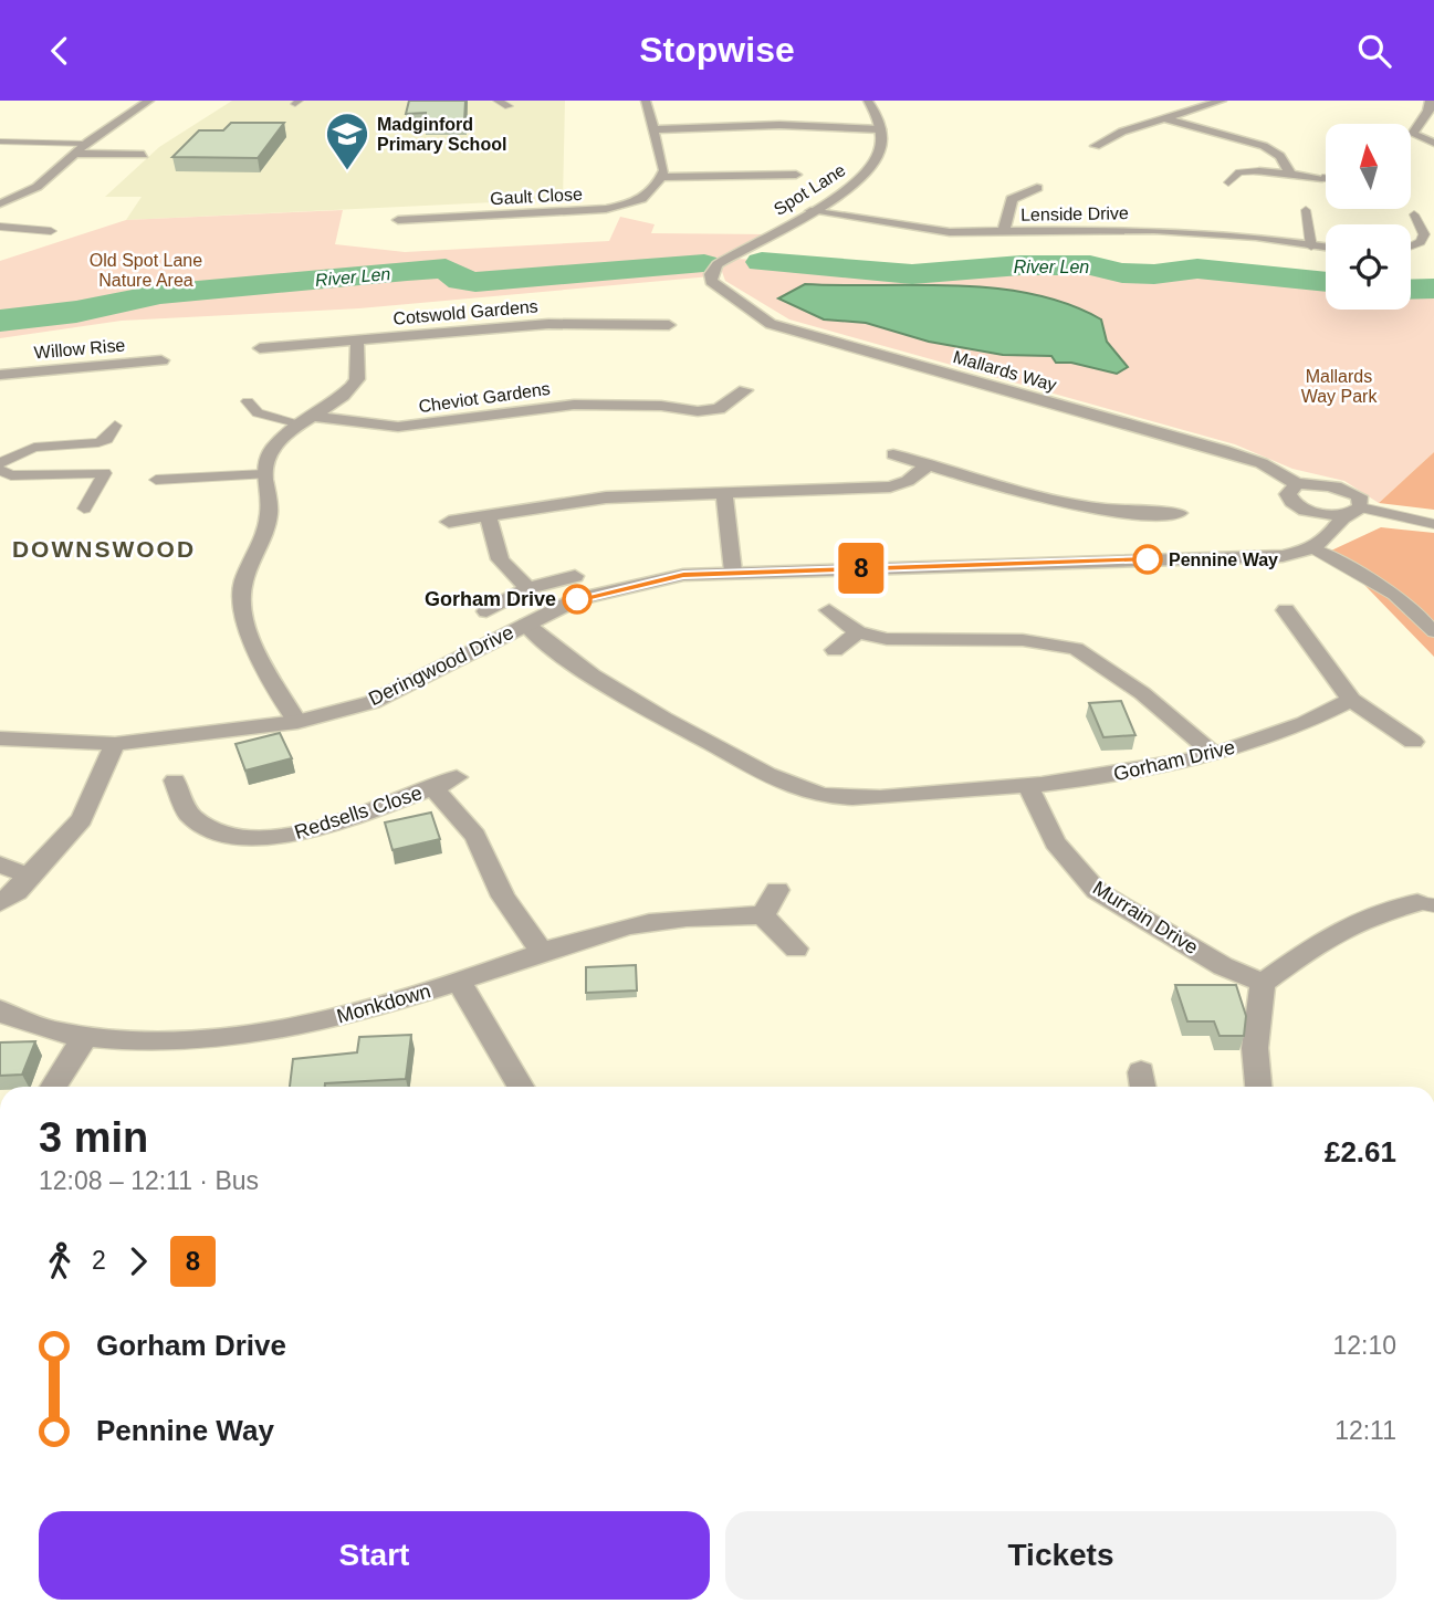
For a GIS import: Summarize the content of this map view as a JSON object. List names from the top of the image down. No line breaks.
{"streets":{"street":["Spot Lane","Gault Close","Lenside Drive","Cotswold Gardens","Willow Rise","Mallards Way","Cheviot Gardens","Deringwood Drive","Gorham Drive","Redsells Close","Murrain Drive","Monkdown"]},"crossings":[["Spot Lane","Lenside Drive"],["Spot Lane","Mallards Way"],["Deringwood Drive","Gorham Drive"],["Gorham Drive","Murrain Drive"],["Redsells Close","Monkdown"]],"districts":["DOWNSWOOD"],"water":["River Len"],"parks":["Old Spot Lane Nature Area","Mallards Way Park"],"places":{"school or university":["Madginford Primary School"],"other":["Pennine Way","Gorham Drive"]},"lines":["bus line 8"],"north":"top","page":{"header":"Stopwise","on_map":"8","heading":["3 min","12:08 – 12:11 · Bus","£2.61"],"legs":["2","8"],"list":[{"name":"Gorham Drive","value":"12:10"},{"name":"Pennine Way","value":"12:11"}],"buttons":["Start","Tickets"]}}
